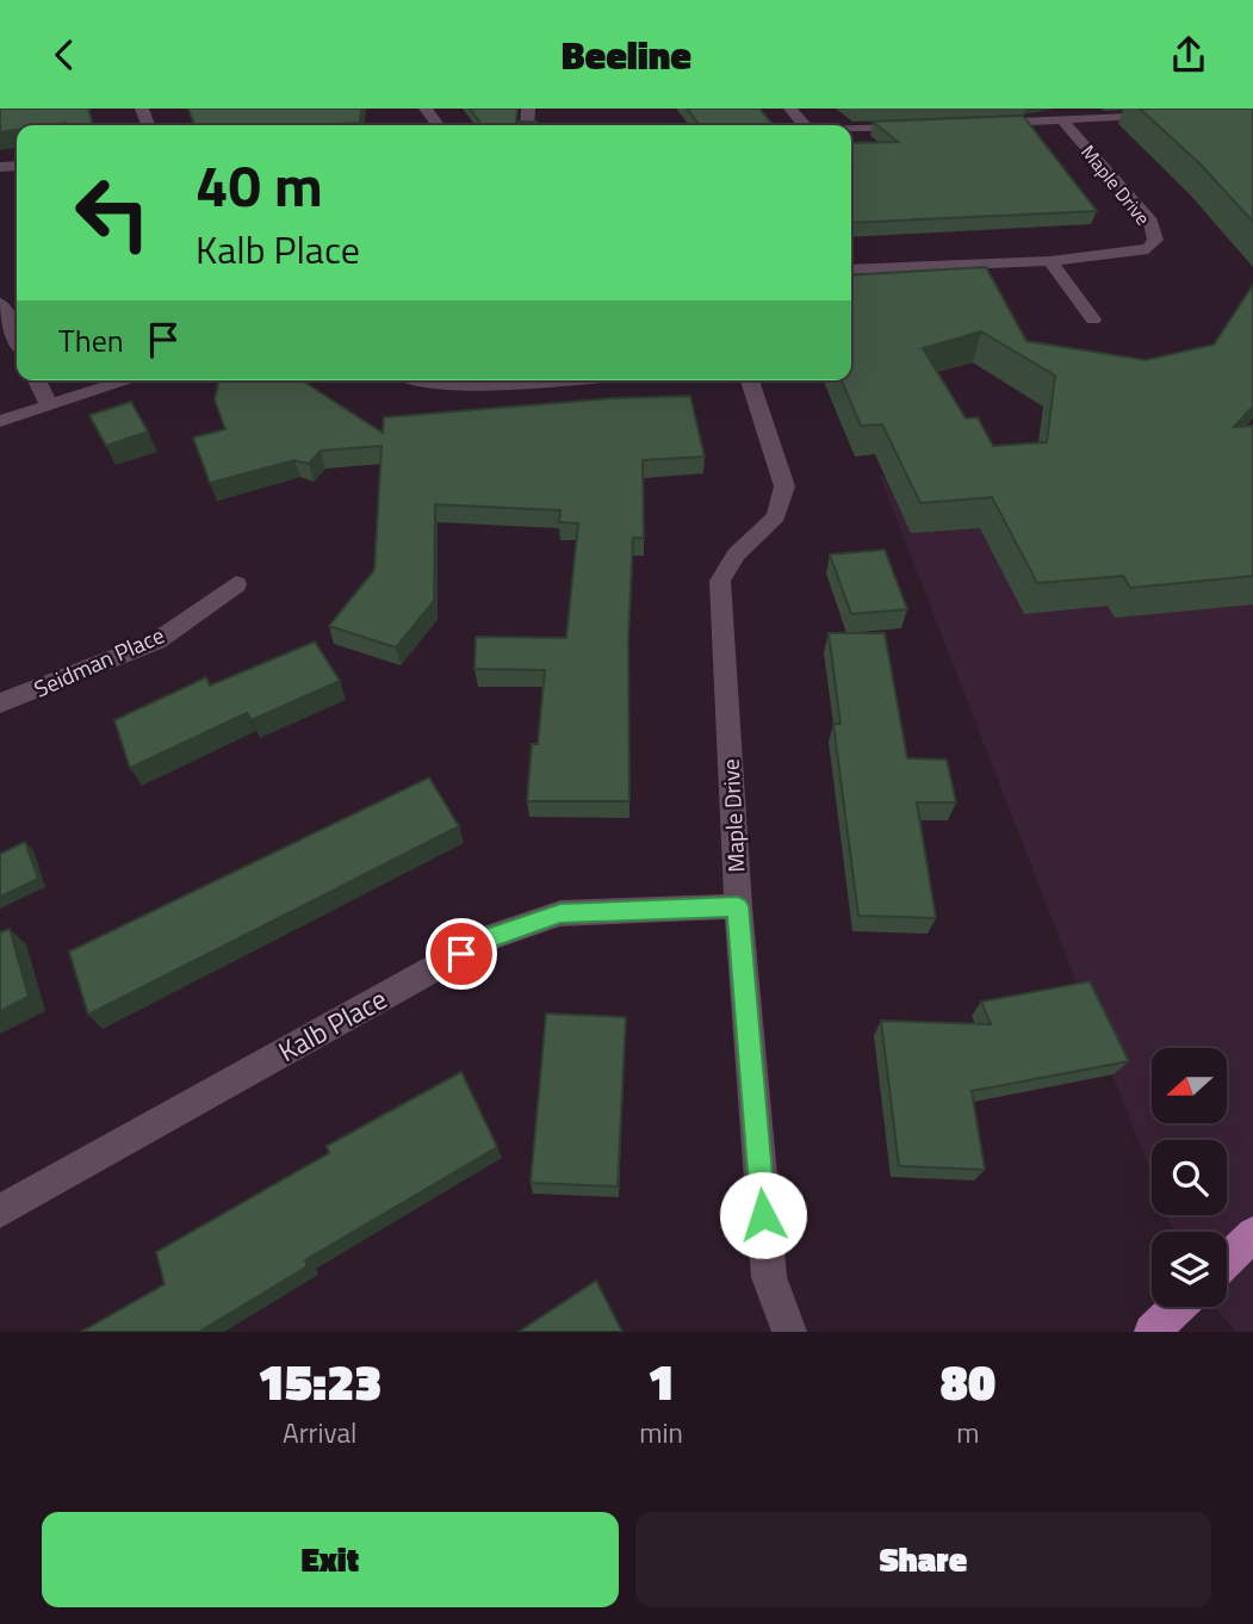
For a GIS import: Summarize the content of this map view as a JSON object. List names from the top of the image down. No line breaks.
{"streets":{"street":["Maple Drive","Seidman Place","Kalb Place"]},"crossings":[["Maple Drive","Kalb Place"]],"north":"left","page":{"header":"Beeline","turn":["40 m","Kalb Place"],"then":"Then","eta":["15:23","Arrival","1","min","80","m"],"buttons":["Exit","Share"]}}
